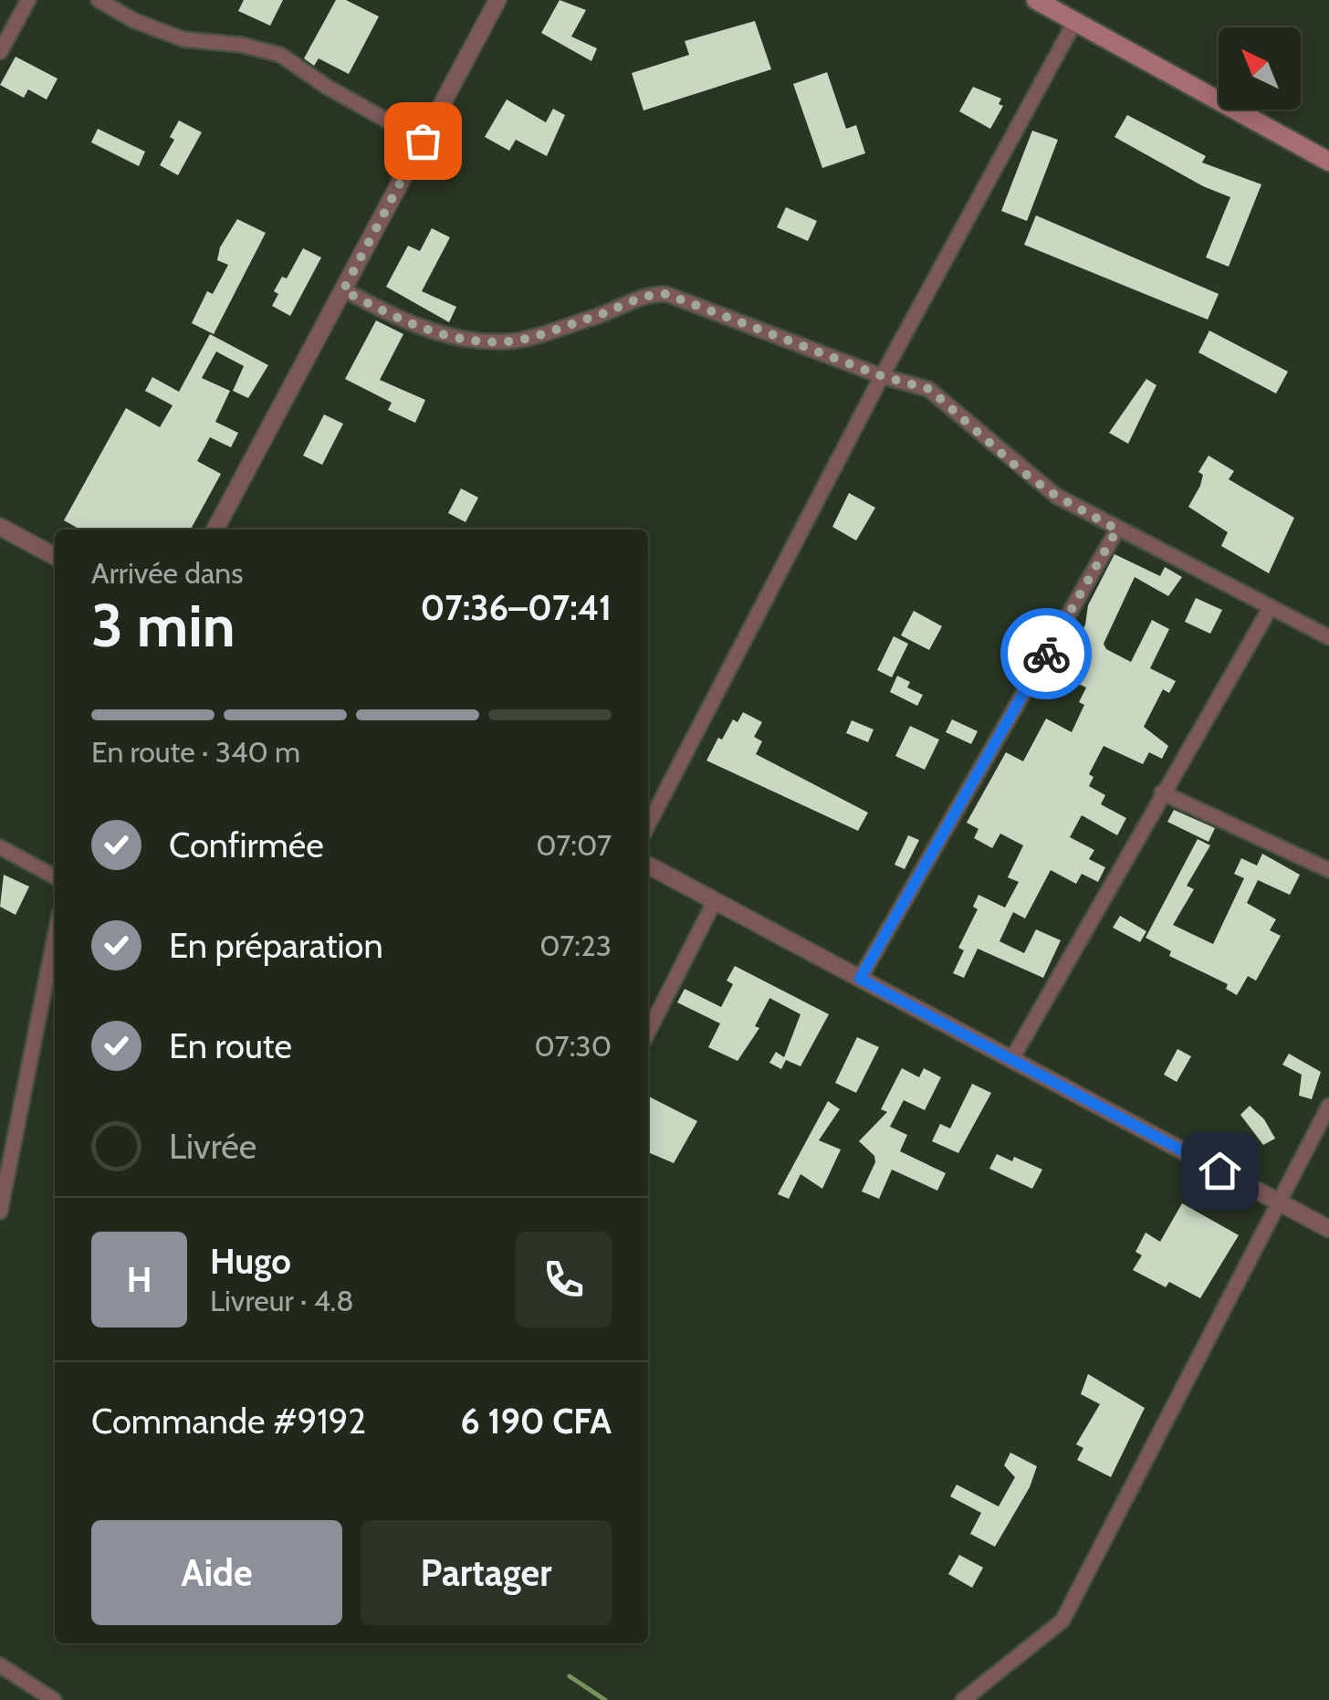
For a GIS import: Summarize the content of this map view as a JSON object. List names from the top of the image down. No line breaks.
{"north":"top left","page":{"heading":["3 min","Arrivée dans","07:36–07:41"],"panel":["Hugo","Livreur · 4.8","Commande #9192","6 190 CFA"],"bar":"En route · 340 m","list":[["Confirmée","07:07"],["En préparation","07:23"],["En route","07:30"],"Livrée"],"round":"H","buttons":["Aide","Partager"]}}
